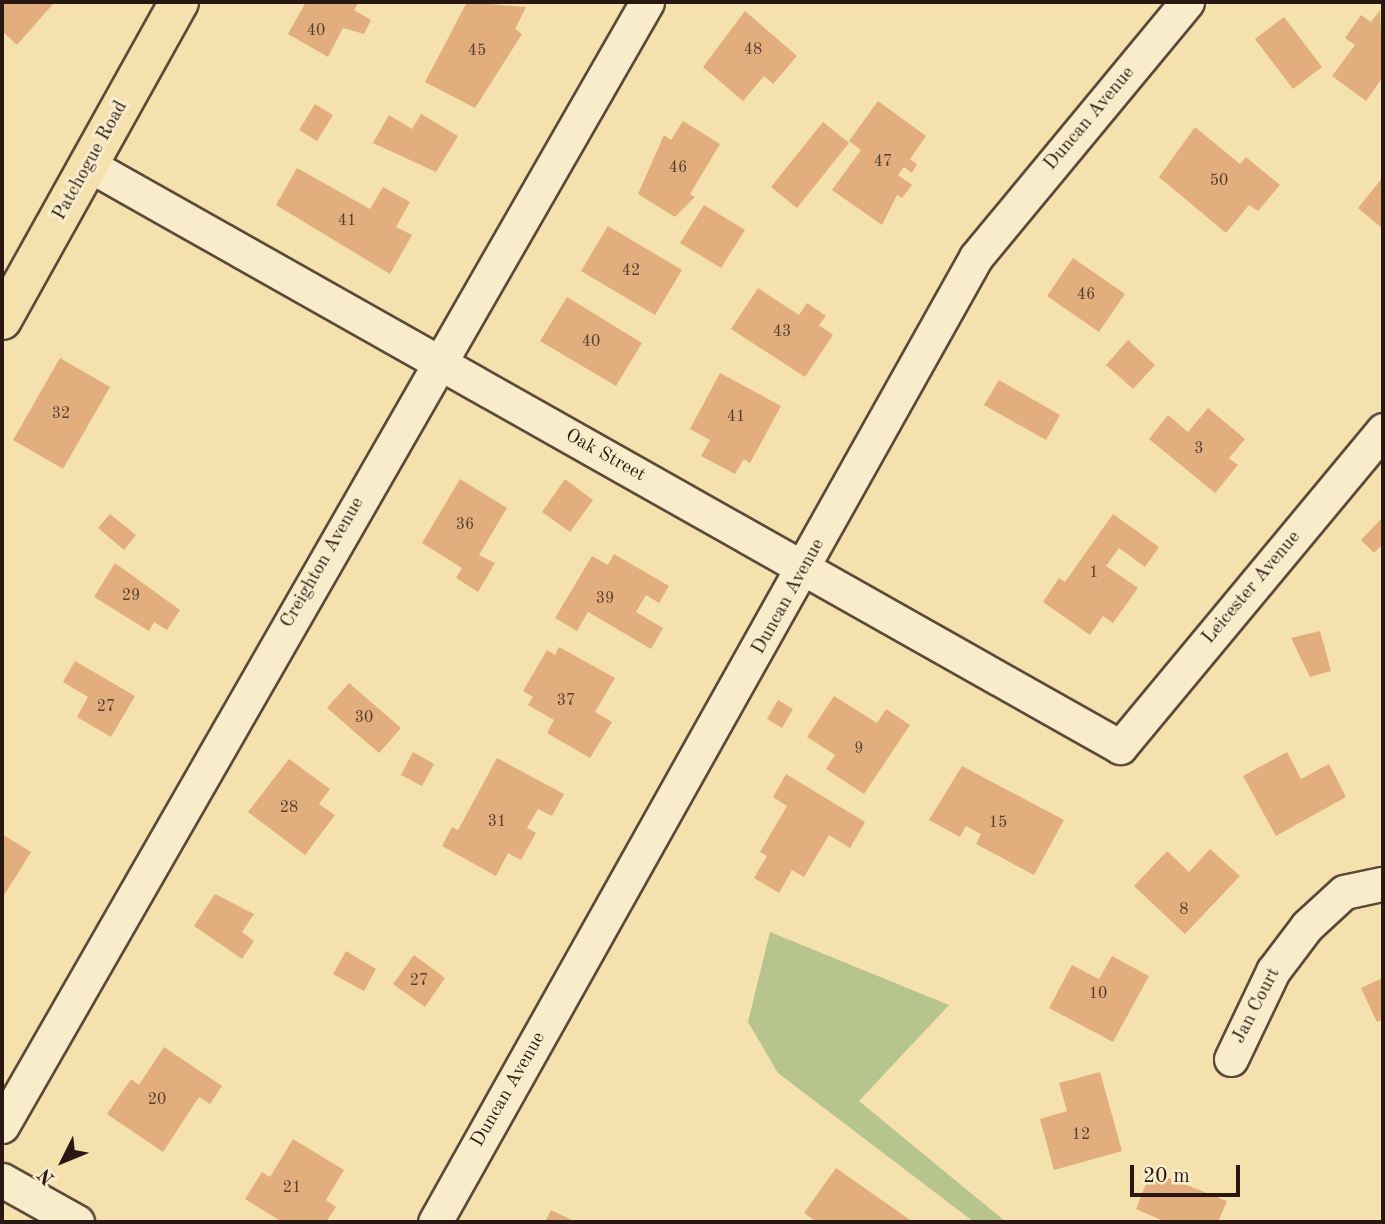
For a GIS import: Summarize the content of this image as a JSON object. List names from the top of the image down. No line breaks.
{"streets":{"main road":["Patchogue Road"],"street":["Duncan Avenue","Oak Street","Creighton Avenue","Leicester Avenue","Jan Court"]},"crossings":[["Duncan Avenue","Oak Street"],["Patchogue Road","Oak Street"],["Oak Street","Creighton Avenue"],["Oak Street","Leicester Avenue"]],"house_numbers":["40","48","45","47","46","50","41","42","46","43","40","32","41","3","36","1","29","39","37","27","30","9","28","31","15","8","27","10","20","12","21"],"scale_bar":"20 m","north":"bottom left"}
